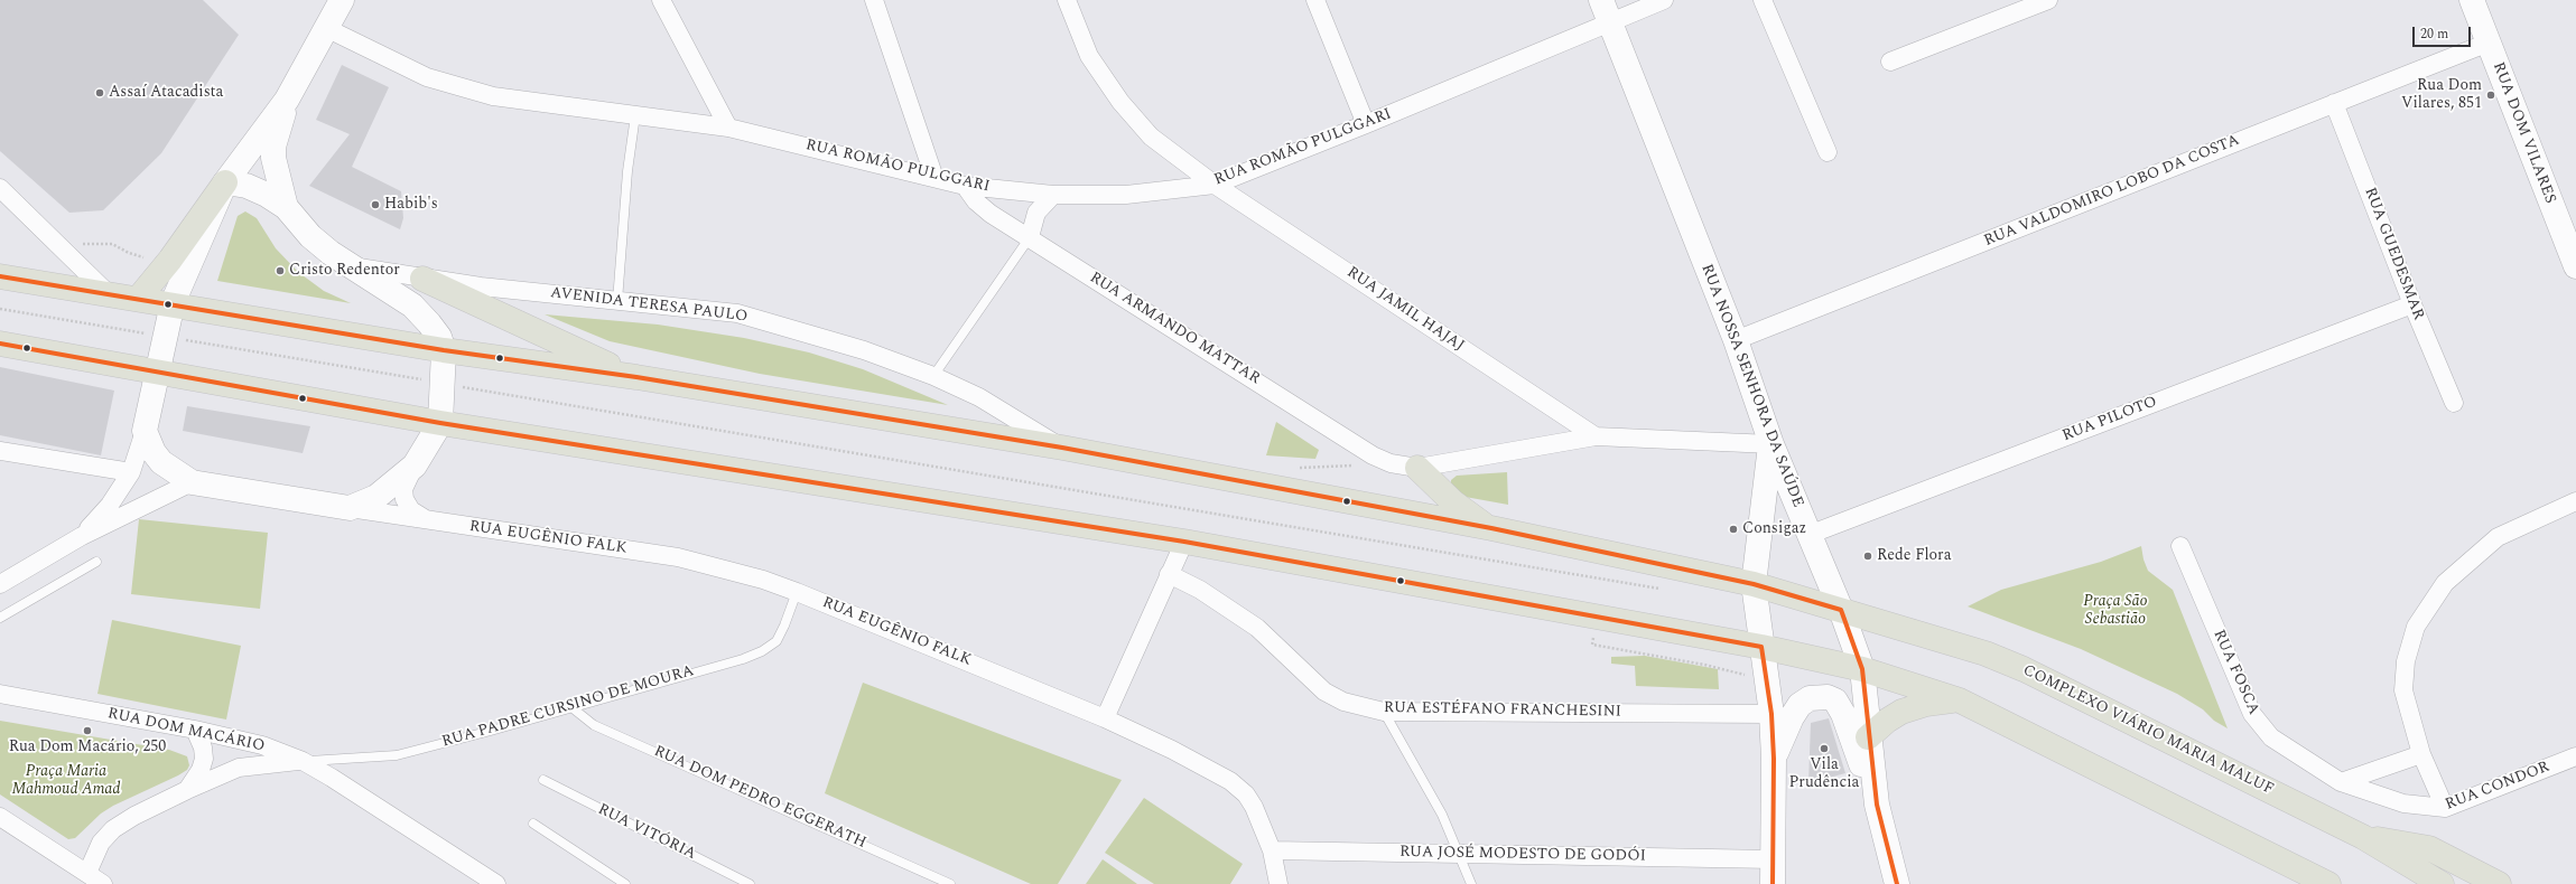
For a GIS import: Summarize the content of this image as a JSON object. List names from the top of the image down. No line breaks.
{"streets":{"highway":["COMPLEXO VIÁRIO MARIA MALUF"],"main road":["RUA DOM VILARES","AVENIDA TERESA PAULO","RUA NOSSA SENHORA DA SAÚDE","RUA EUGÊNIO FALK"],"street":["RUA ROMÃO PULGGARI","RUA VALDOMIRO LOBO DA COSTA","RUA GUEDESMAR","RUA JAMIL HAJAJ","RUA ARMANDO MATTAR","RUA PILOTO","RUA FOSCA","RUA ESTÉFANO FRANCHESINI","RUA DOM MACÁRIO","RUA CONDOR","RUA JOSÉ MODESTO DE GODÓI"],"lane":["RUA PADRE CURSINO DE MOURA","RUA DOM PEDRO EGGERATH","RUA VITÓRIA"]},"crossings":[["RUA DOM VILARES","RUA VALDOMIRO LOBO DA COSTA"],["RUA ROMÃO PULGGARI","RUA JAMIL HAJAJ"],["RUA ROMÃO PULGGARI","RUA ARMANDO MATTAR"],["RUA ROMÃO PULGGARI","RUA NOSSA SENHORA DA SAÚDE"],["RUA VALDOMIRO LOBO DA COSTA","RUA GUEDESMAR"],["RUA VALDOMIRO LOBO DA COSTA","RUA NOSSA SENHORA DA SAÚDE"],["RUA GUEDESMAR","RUA PILOTO"],["AVENIDA TERESA PAULO","COMPLEXO VIÁRIO MARIA MALUF"],["RUA JAMIL HAJAJ","RUA ARMANDO MATTAR"],["RUA ARMANDO MATTAR","RUA NOSSA SENHORA DA SAÚDE"],["RUA NOSSA SENHORA DA SAÚDE","RUA PILOTO"],["RUA NOSSA SENHORA DA SAÚDE","COMPLEXO VIÁRIO MARIA MALUF"],["RUA EUGÊNIO FALK","RUA PADRE CURSINO DE MOURA"],["RUA EUGÊNIO FALK","RUA JOSÉ MODESTO DE GODÓI"],["RUA FOSCA","RUA CONDOR"],["RUA PADRE CURSINO DE MOURA","RUA DOM MACÁRIO"],["RUA PADRE CURSINO DE MOURA","RUA DOM PEDRO EGGERATH"]],"parks":["Praça São Sebastião","Praça Maria Mahmoud Amad"],"places":["Assaí Atacadista","Rua Dom Vilares, 851","Habib's","Cristo Redentor","Consigaz","Rede Flora","Rua Dom Macário, 250","Vila Prudência"],"scale_bar":"20 m"}
